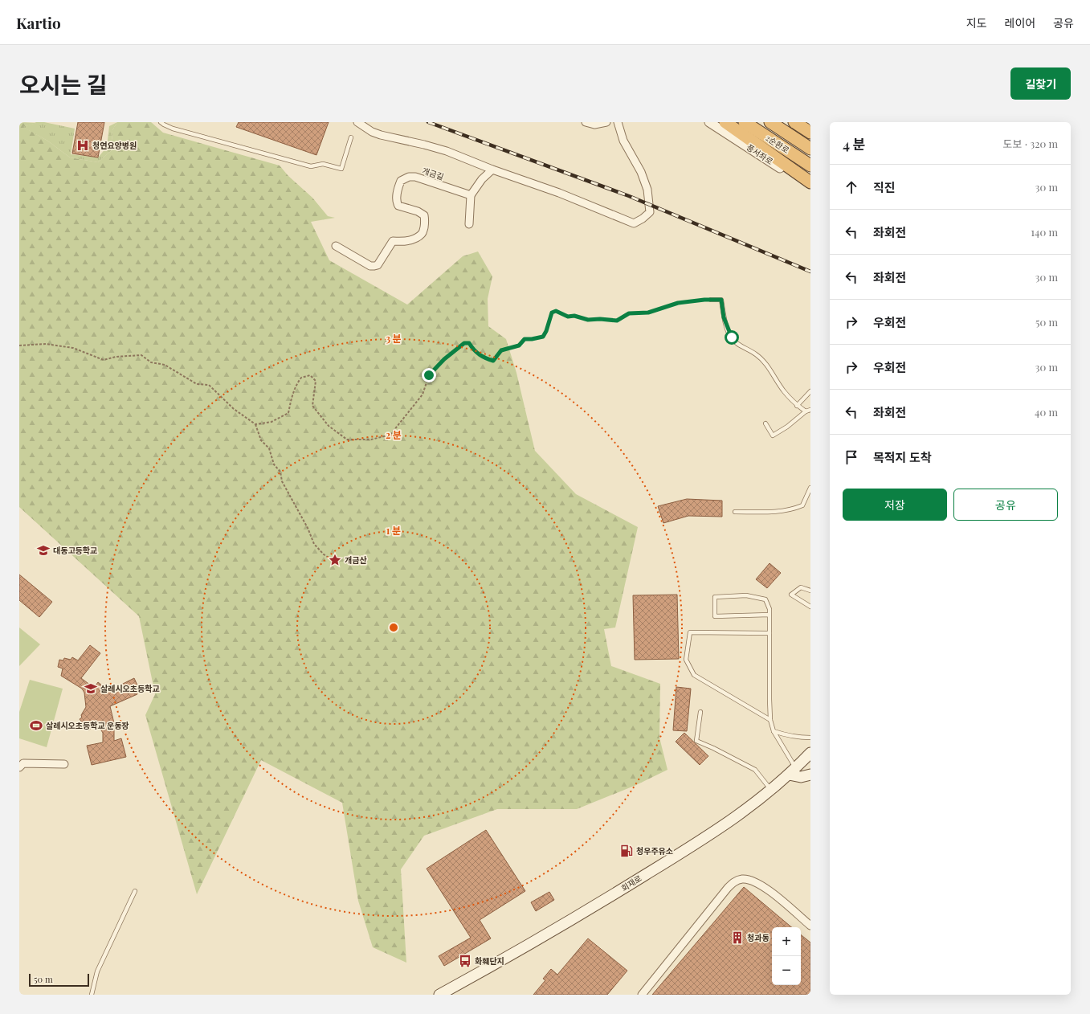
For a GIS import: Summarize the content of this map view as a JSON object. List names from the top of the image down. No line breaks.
{"streets":{"highway":["2순환로"],"main road":["회재로"],"street":["풍서좌로","개금길"]},"places":{"hospital":["청연요양병원"],"school or university":["대동고등학교","살레시오초등학교"],"place":["개금산"],"sports":["살레시오초등학교 운동장"],"fuel station":["청우주유소"],"building":["청과동"],"bus stop":["화훼단지"]},"scale_bar":"50 m","page":{"header":"Kartio","nav":["지도","레이어","공유"],"title":"오시는 길","buttons":["길찾기",["저장","공유"]],"heading":["4 분","도보 · 320 m"],"list":[["직진","30 m"],["좌회전","140 m"],["좌회전","30 m"],["우회전","50 m"],["우회전","30 m"],["좌회전","40 m"],"목적지 도착"],"map_buttons":["+","−"],"scale":"50 m"},"rings":["3 분","2 분","1 분"]}
